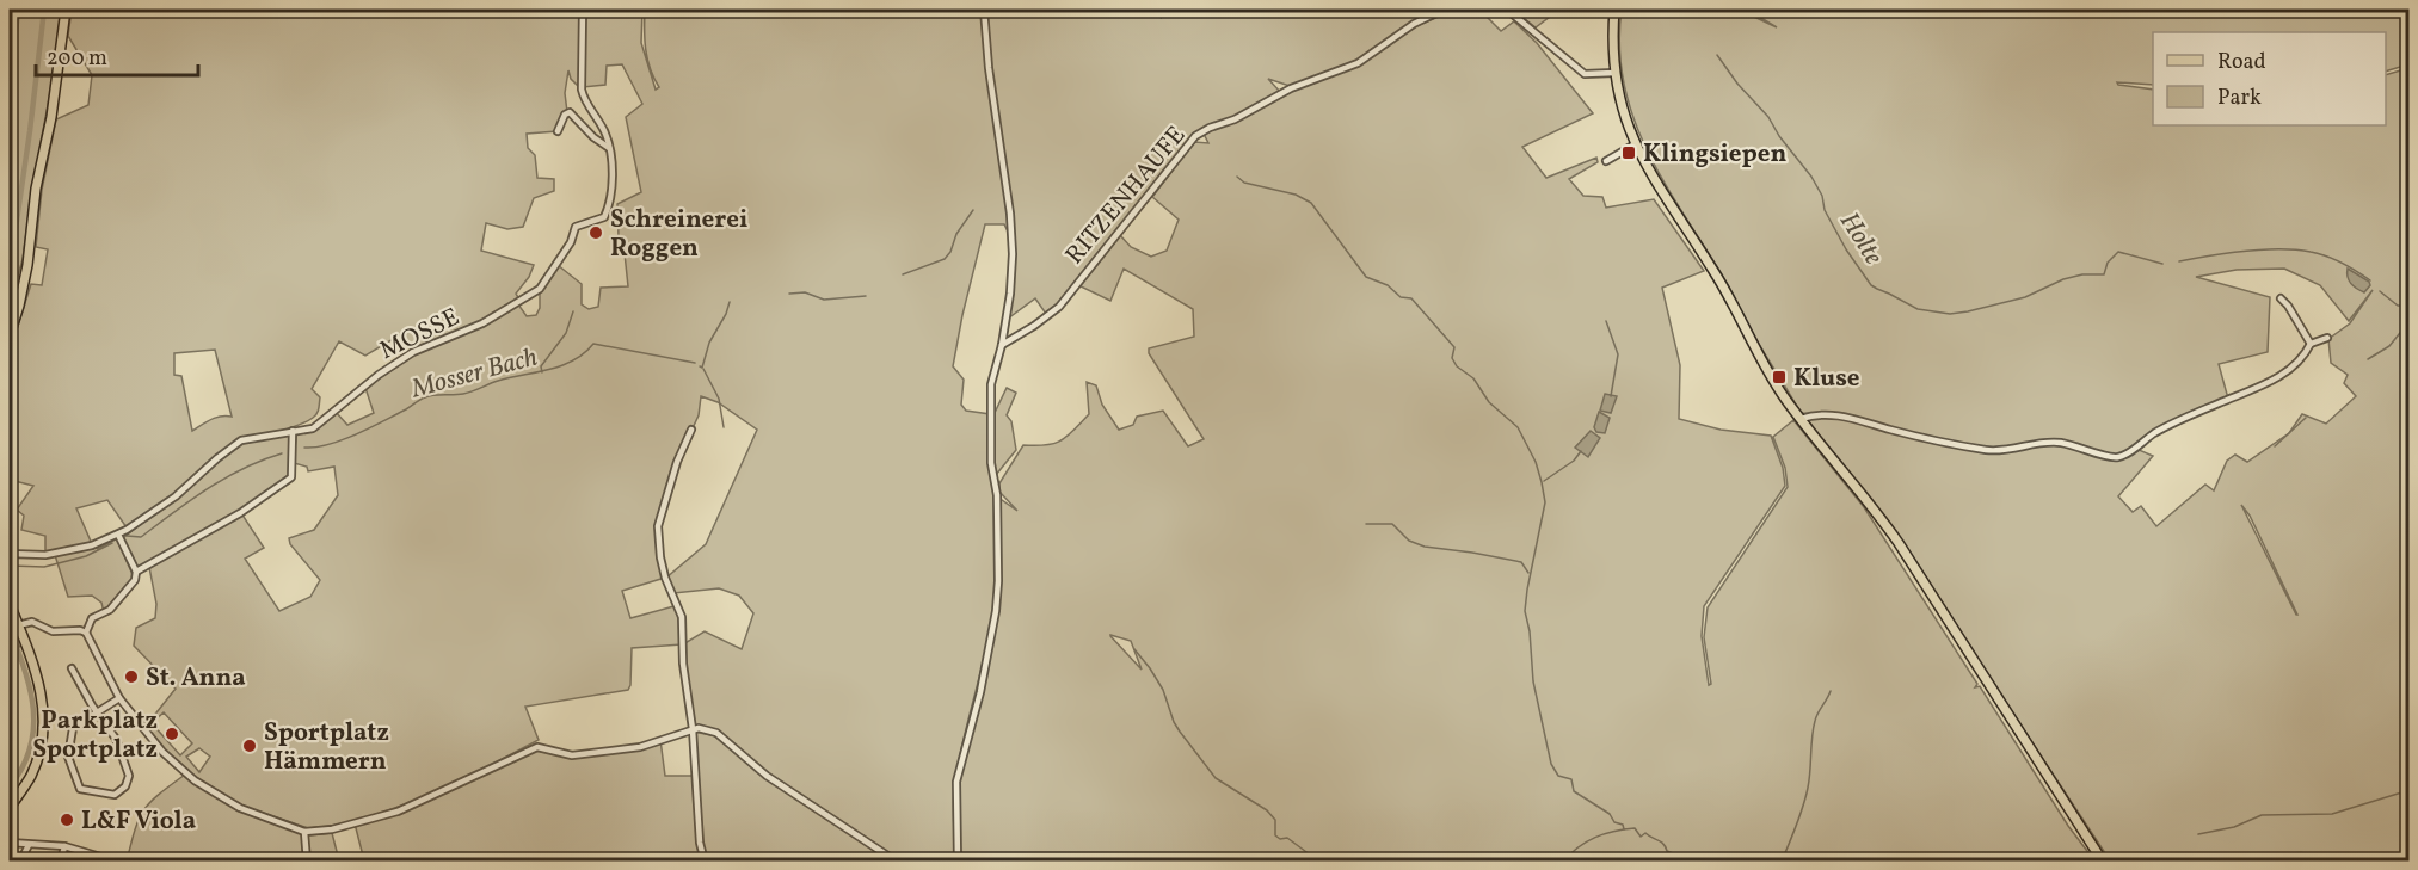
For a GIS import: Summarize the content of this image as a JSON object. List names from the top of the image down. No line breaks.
{"streets":{"street":["RITZENHAUFE","MOSSE"]},"water":["Holte","Mosser Bach"],"places":{"transit":["Klingsiepen","Kluse"],"other":["Schreinerei Roggen","St. Anna","Parkplatz Sportplatz","Sportplatz Hämmern","L&F Viola"]},"legend":["Road","Park"],"scale_bar":"200 m"}
